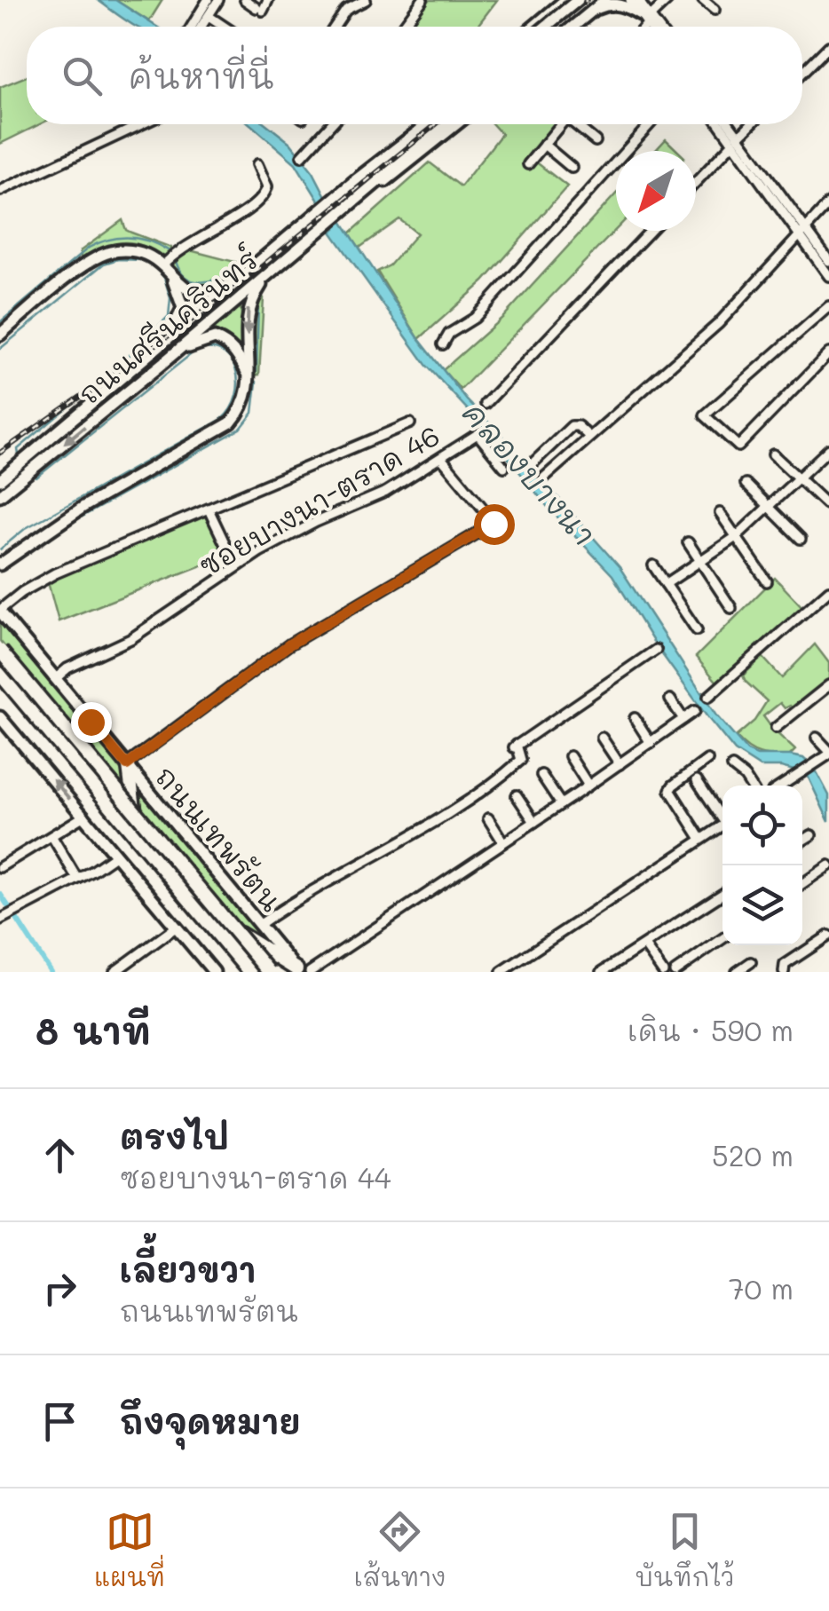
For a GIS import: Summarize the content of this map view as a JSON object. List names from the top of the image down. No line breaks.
{"streets":{"highway":["ถนนเทพรัตน"],"main road":["ถนนศรีนครินทร์"],"street":["ซอยบางนา-ตราด 46"]},"crossings":[["ซอยบางนา-ตราด 46","ถนนเทพรัตน"]],"water":["คลองบางนา"],"north":"bottom left","page":{"search":"ค้นหาที่นี่","heading":["8 นาที","เดิน · 590 m"],"list":[["ตรงไป","ซอยบางนา-ตราด 44","520 m"],["เลี้ยวขวา","ถนนเทพรัตน","70 m"],"ถึงจุดหมาย"],"nav":["แผนที่","เส้นทาง","บันทึกไว้"]}}
